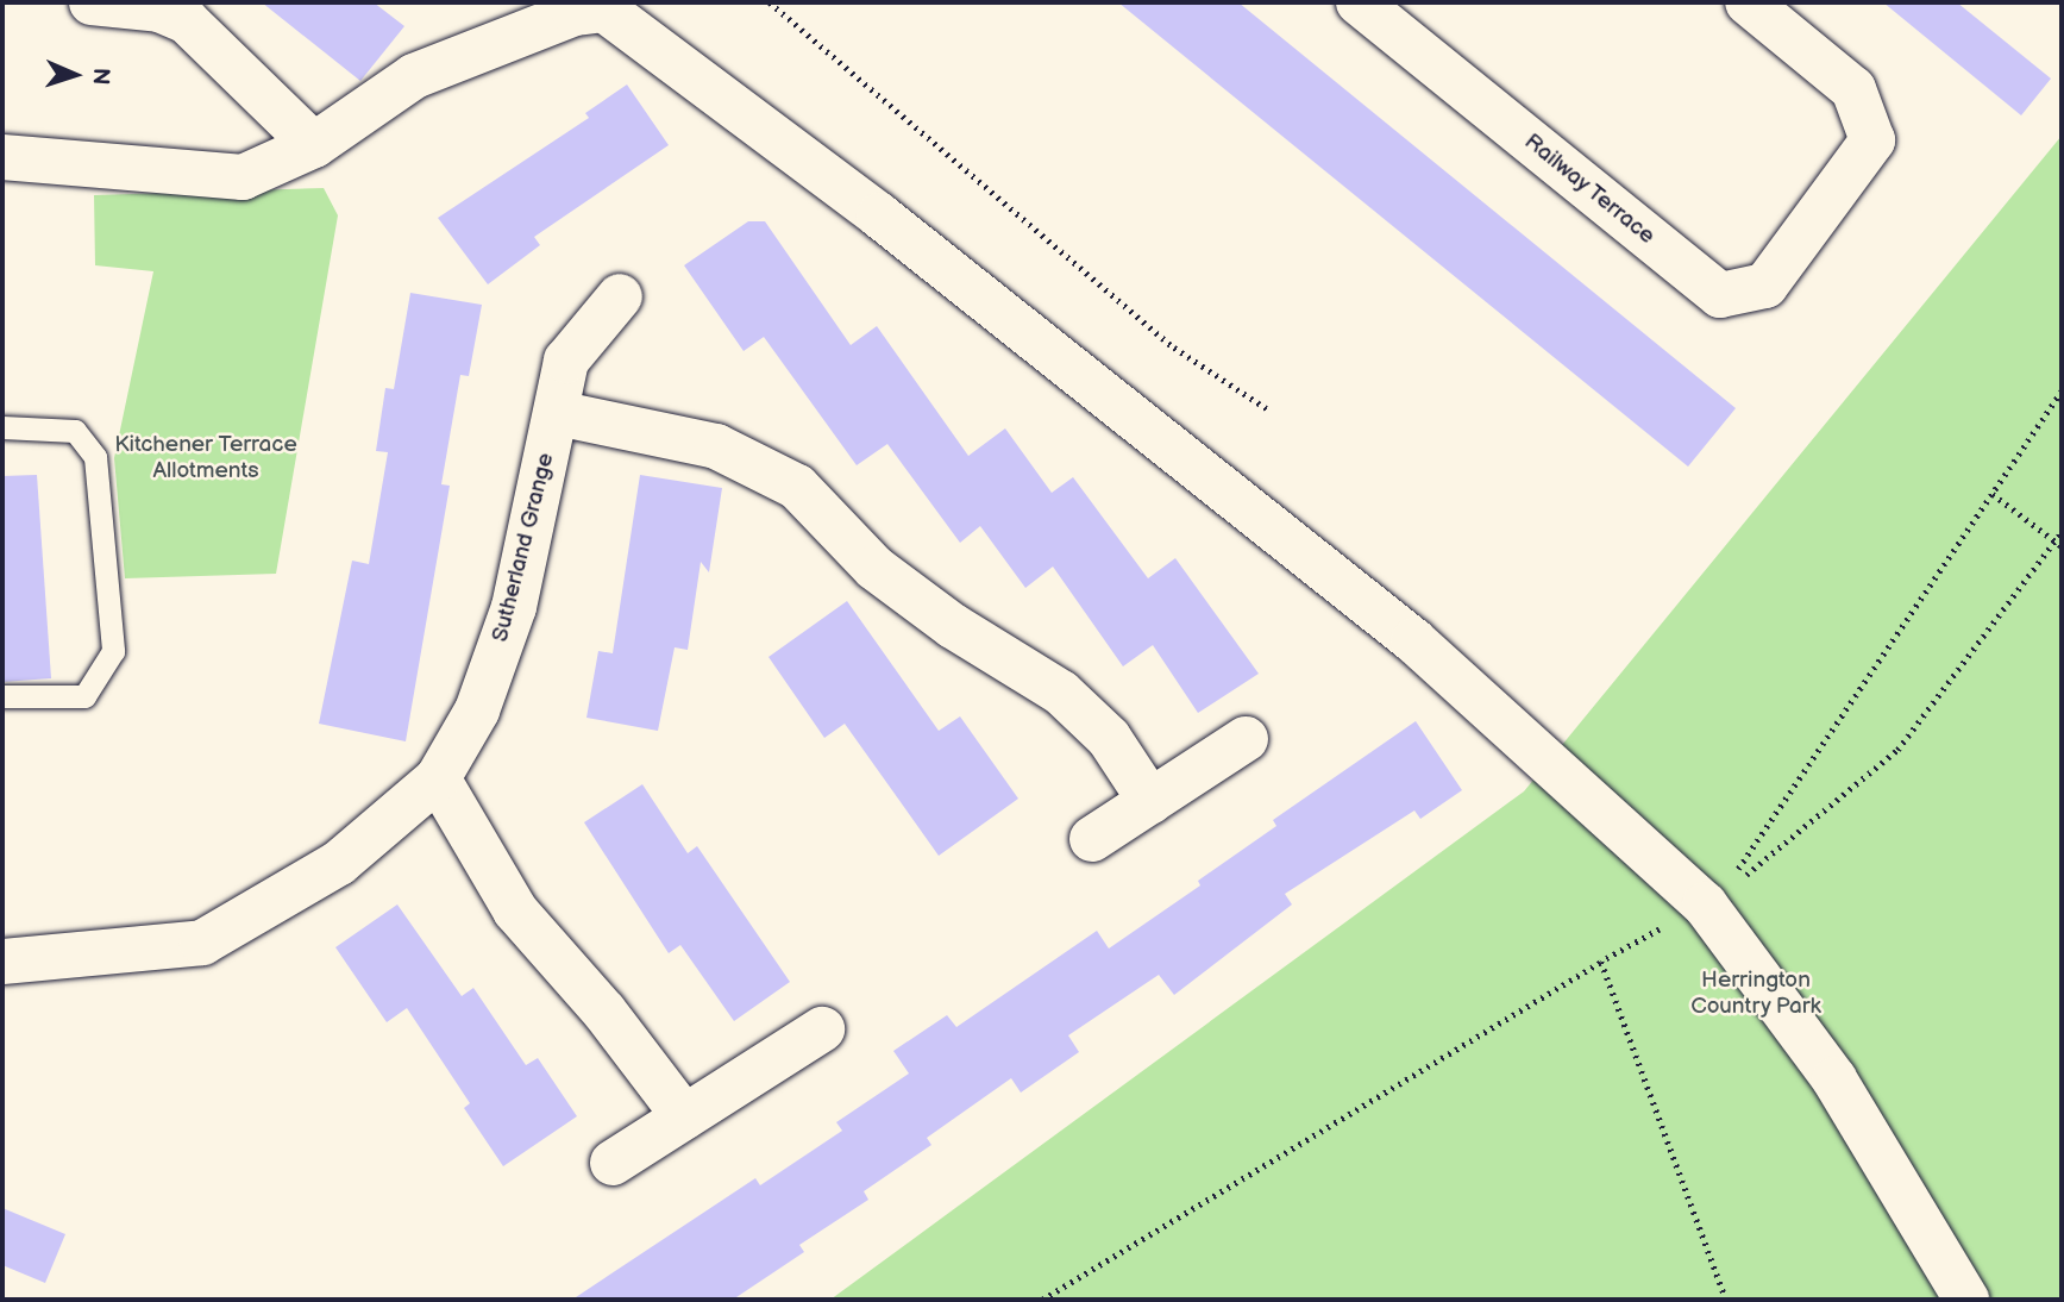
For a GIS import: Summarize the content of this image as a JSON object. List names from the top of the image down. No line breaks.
{"streets":{"street":["Railway Terrace","Sutherland Grange"]},"parks":["Kitchener Terrace Allotments","Herrington Country Park"],"north":"right"}
